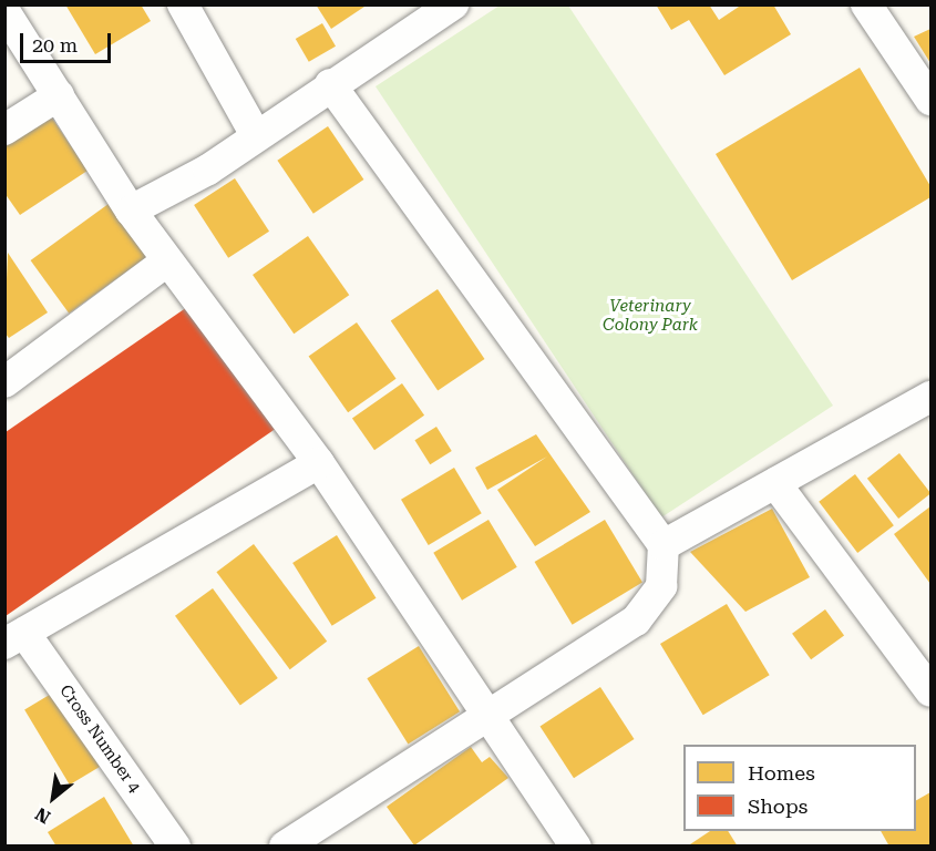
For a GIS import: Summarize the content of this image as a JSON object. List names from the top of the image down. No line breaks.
{"streets":{"street":["Cross Number 4"]},"parks":["Veterinary Colony Park"],"legend":["Homes","Shops"],"scale_bar":"20 m","north":"bottom left"}
